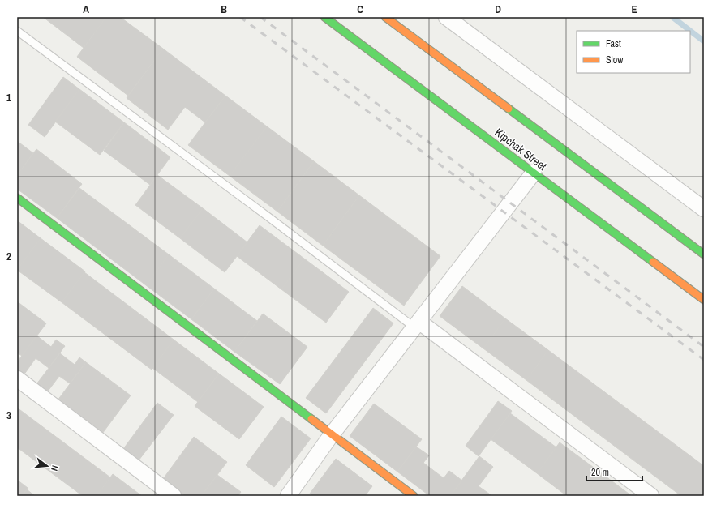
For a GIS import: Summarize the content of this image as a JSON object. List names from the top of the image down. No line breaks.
{"streets":{"main road":["Kipchak Street"]},"legend":["Fast","Slow"],"scale_bar":"20 m","north":"right","grid":{"columns":["A","B","C","D","E"],"rows":["1","2","3"]}}
